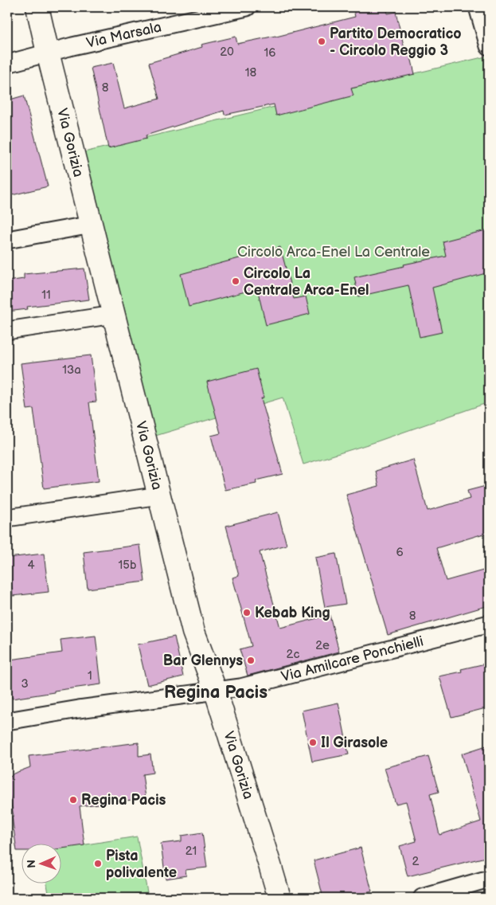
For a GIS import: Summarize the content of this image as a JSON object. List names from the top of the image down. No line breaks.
{"streets":{"main road":["Via Gorizia"],"street":["Via Marsala","Via Amilcare Ponchielli"]},"crossings":[["Via Marsala","Via Gorizia"],["Via Gorizia","Via Amilcare Ponchielli"]],"districts":["Regina Pacis"],"parks":["Circolo Arca-Enel La Centrale"],"places":["Partito Democratico - Circolo Reggio 3","Circolo La Centrale Arca-Enel","Kebab King","Bar Glennys","Il Girasole","Regina Pacis","Pista polivalente"],"house_numbers":["20","16","18","8","11","13a","6","4","15b","8","2e","2c","1","3","21","2"],"north":"left"}
